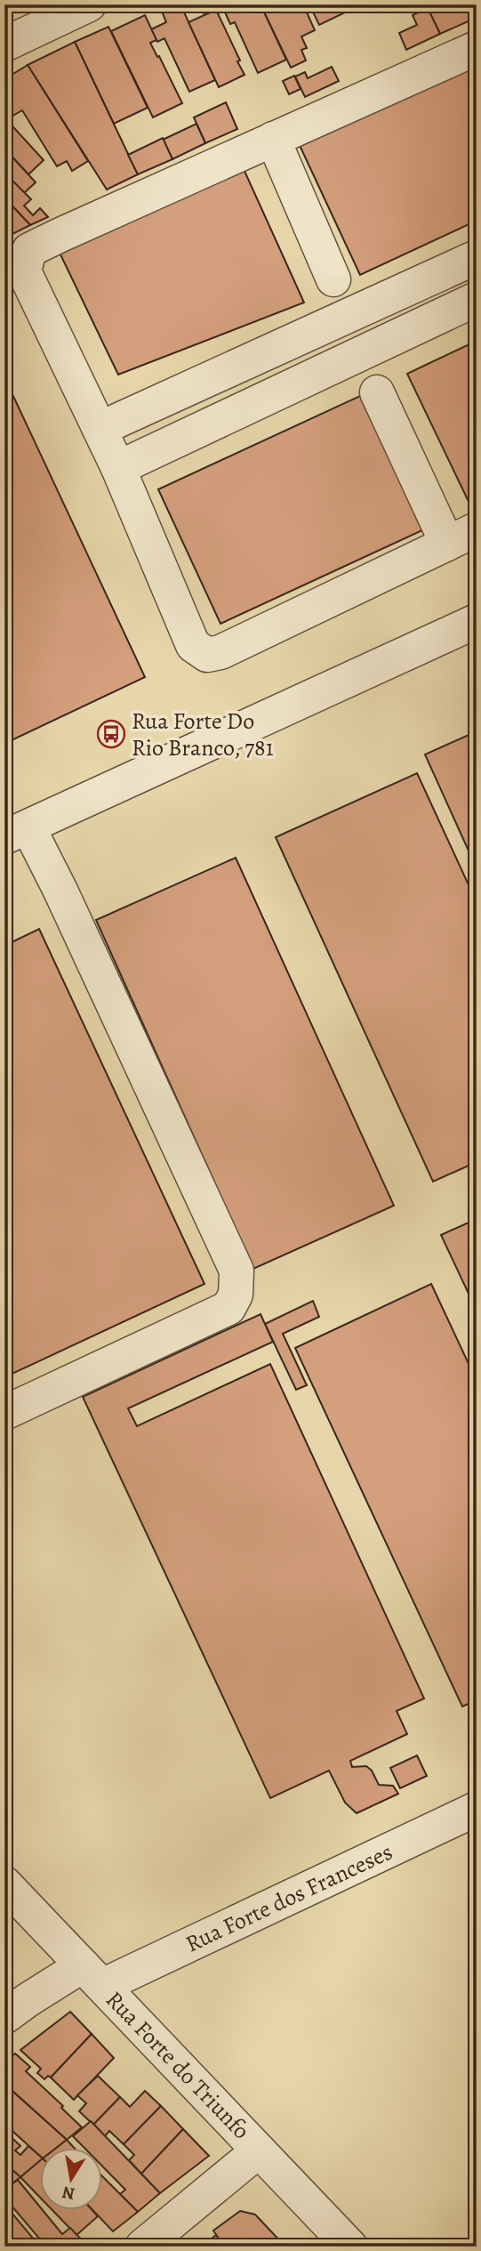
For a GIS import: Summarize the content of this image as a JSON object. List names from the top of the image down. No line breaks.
{"streets":{"street":["Rua Forte dos Franceses","Rua Forte do Triunfo"]},"crossings":[["Rua Forte dos Franceses","Rua Forte do Triunfo"]],"places":{"bus stop":["Rua Forte Do Rio Branco, 781"]},"north":"bottom"}
